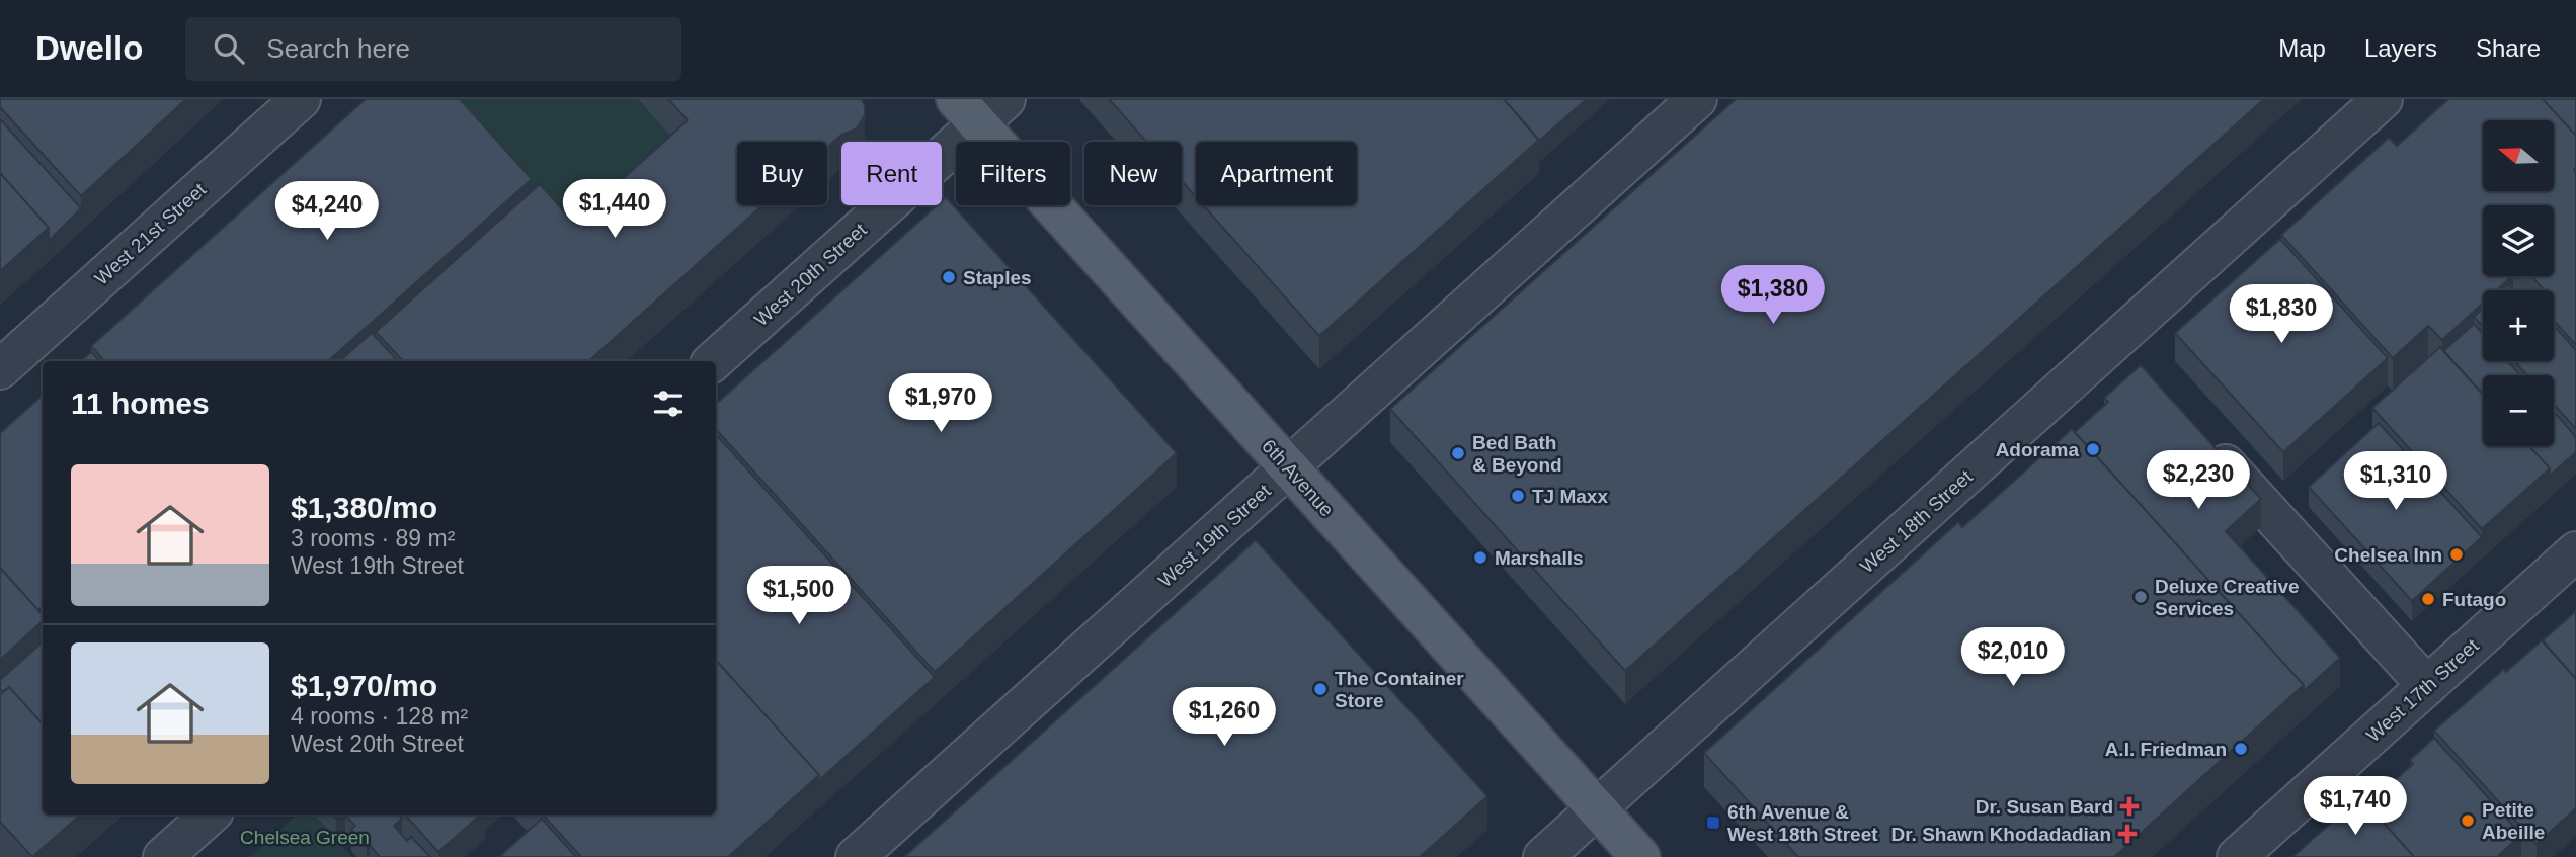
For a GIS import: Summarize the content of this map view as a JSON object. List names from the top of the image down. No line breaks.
{"streets":{"main road":["6th Avenue"],"street":["West 21st Street","West 20th Street","West 18th Street","West 19th Street","West 17th Street"]},"crossings":[["West 20th Street","6th Avenue"],["6th Avenue","West 18th Street"],["6th Avenue","West 19th Street"]],"parks":["Chelsea Green"],"places":{"other":["Staples","Adorama","Bed Bath & Beyond","TJ Maxx","Chelsea Inn","Marshalls","Deluxe Creative Services","Futago","The Container Store","A.I. Friedman","Petite Abeille"],"health":["Dr. Susan Bard","Dr. Shawn Khodadadian"],"transit":["6th Avenue & West 18th Street"]},"north":"left","page":{"header":"Dwello","search":"Search here","nav":["Map","Layers","Share"],"map_buttons":["+","−"],"chip":["Buy","Rent","Filters","New","Apartment"],"price":["$1,440","$4,240","$1,380","$1,830","$1,970","$2,230","$1,310","$1,500","$2,010","$1,260","$1,740"],"heading":"11 homes","list":[{"name":"$1,380/mo","note":"3 rooms · 89 m² · West 19th Street"},{"name":"$1,970/mo","note":"4 rooms · 128 m² · West 20th Street"}]}}
